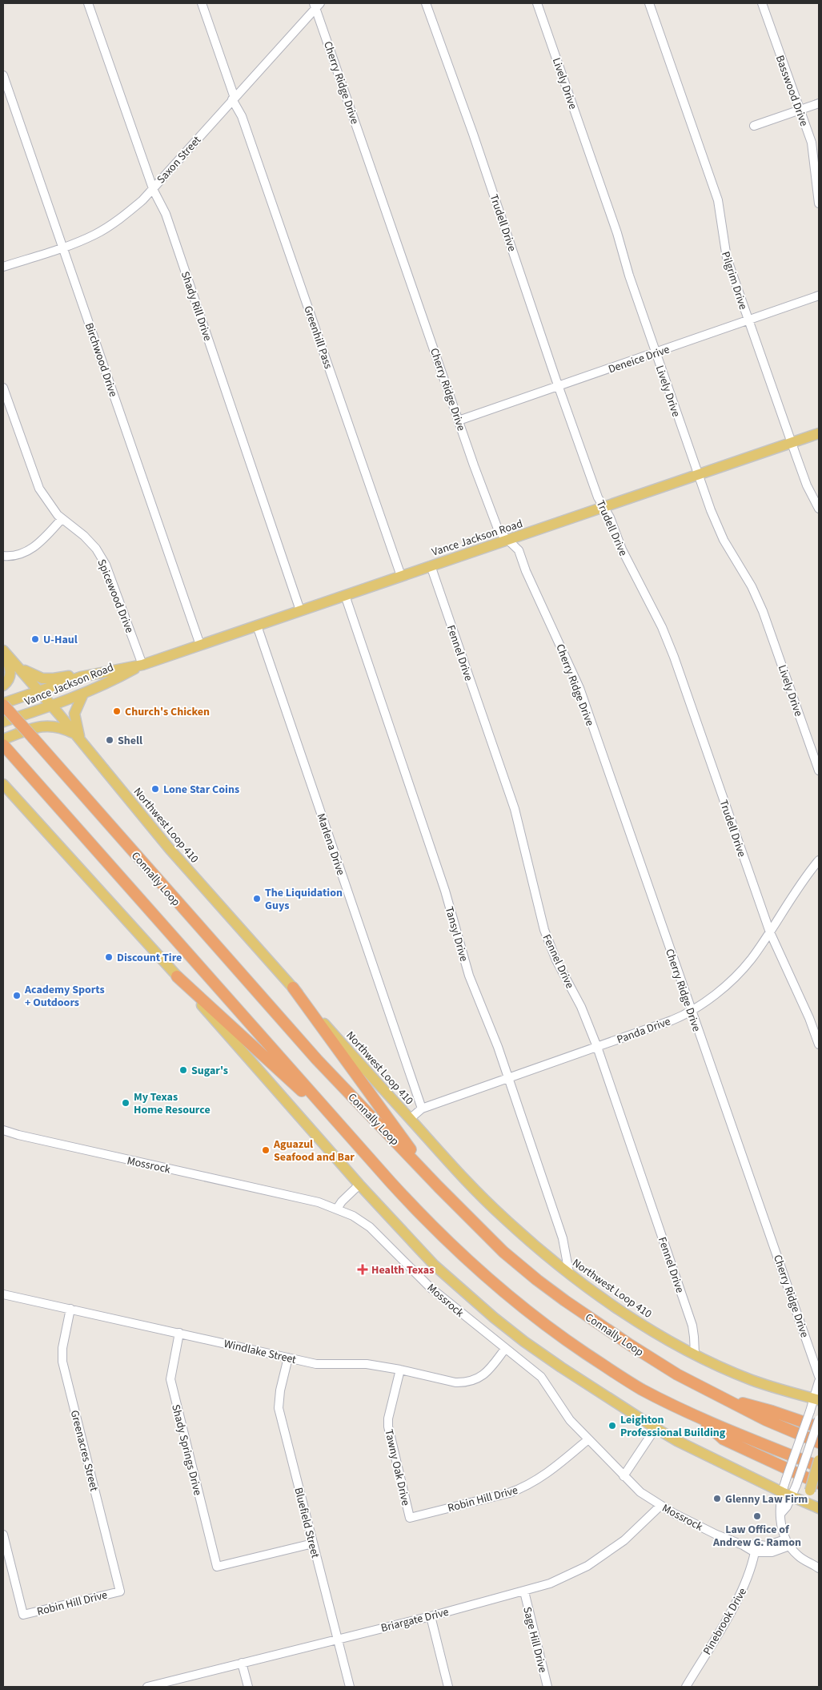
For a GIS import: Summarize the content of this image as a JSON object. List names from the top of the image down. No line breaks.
{"streets":{"highway":["Connally Loop"],"main road":["Vance Jackson Road","Northwest Loop 410"],"street":["Cherry Ridge Drive","Lively Drive","Basswood Drive","Saxon Street","Trudell Drive","Pilgrim Drive","Shady Rill Drive","Greenhill Pass","Deneice Drive","Birchwood Drive","Spicewood Drive","Fennel Drive","Marlena Drive","Tansyl Drive","Panda Drive","Mossrock","Windlake Street","Shady Springs Drive","Greenacres Street","Tawny Oak Drive","Robin Hill Drive","Bluefield Street","Briargate Drive","Pinebrook Drive","Sage Hill Drive"]},"crossings":[["Cherry Ridge Drive","Saxon Street"],["Cherry Ridge Drive","Deneice Drive"],["Cherry Ridge Drive","Vance Jackson Road"],["Cherry Ridge Drive","Panda Drive"],["Lively Drive","Deneice Drive"],["Lively Drive","Vance Jackson Road"],["Saxon Street","Shady Rill Drive"],["Saxon Street","Greenhill Pass"],["Saxon Street","Birchwood Drive"],["Trudell Drive","Deneice Drive"],["Trudell Drive","Vance Jackson Road"],["Trudell Drive","Panda Drive"],["Pilgrim Drive","Deneice Drive"],["Pilgrim Drive","Vance Jackson Road"],["Shady Rill Drive","Vance Jackson Road"],["Greenhill Pass","Vance Jackson Road"],["Birchwood Drive","Vance Jackson Road"],["Vance Jackson Road","Spicewood Drive"],["Vance Jackson Road","Fennel Drive"],["Vance Jackson Road","Northwest Loop 410"],["Vance Jackson Road","Marlena Drive"],["Vance Jackson Road","Connally Loop"],["Vance Jackson Road","Tansyl Drive"],["Fennel Drive","Northwest Loop 410"],["Fennel Drive","Panda Drive"],["Northwest Loop 410","Tansyl Drive"],["Northwest Loop 410","Panda Drive"],["Marlena Drive","Panda Drive"],["Tansyl Drive","Panda Drive"],["Mossrock","Windlake Street"],["Mossrock","Robin Hill Drive"],["Mossrock","Briargate Drive"],["Mossrock","Pinebrook Drive"],["Windlake Street","Shady Springs Drive"],["Windlake Street","Greenacres Street"],["Windlake Street","Tawny Oak Drive"],["Windlake Street","Bluefield Street"],["Shady Springs Drive","Bluefield Street"],["Greenacres Street","Robin Hill Drive"],["Tawny Oak Drive","Robin Hill Drive"],["Bluefield Street","Briargate Drive"],["Briargate Drive","Sage Hill Drive"]],"places":{"other":["U-Haul","Church's Chicken","Shell","Lone Star Coins","The Liquidation Guys","Discount Tire","Academy Sports + Outdoors","Sugar's","My Texas Home Resource","Aguazul Seafood and Bar","Leighton Professional Building","Glenny Law Firm","Law Office of Andrew G. Ramon"],"health":["Health Texas"]}}
